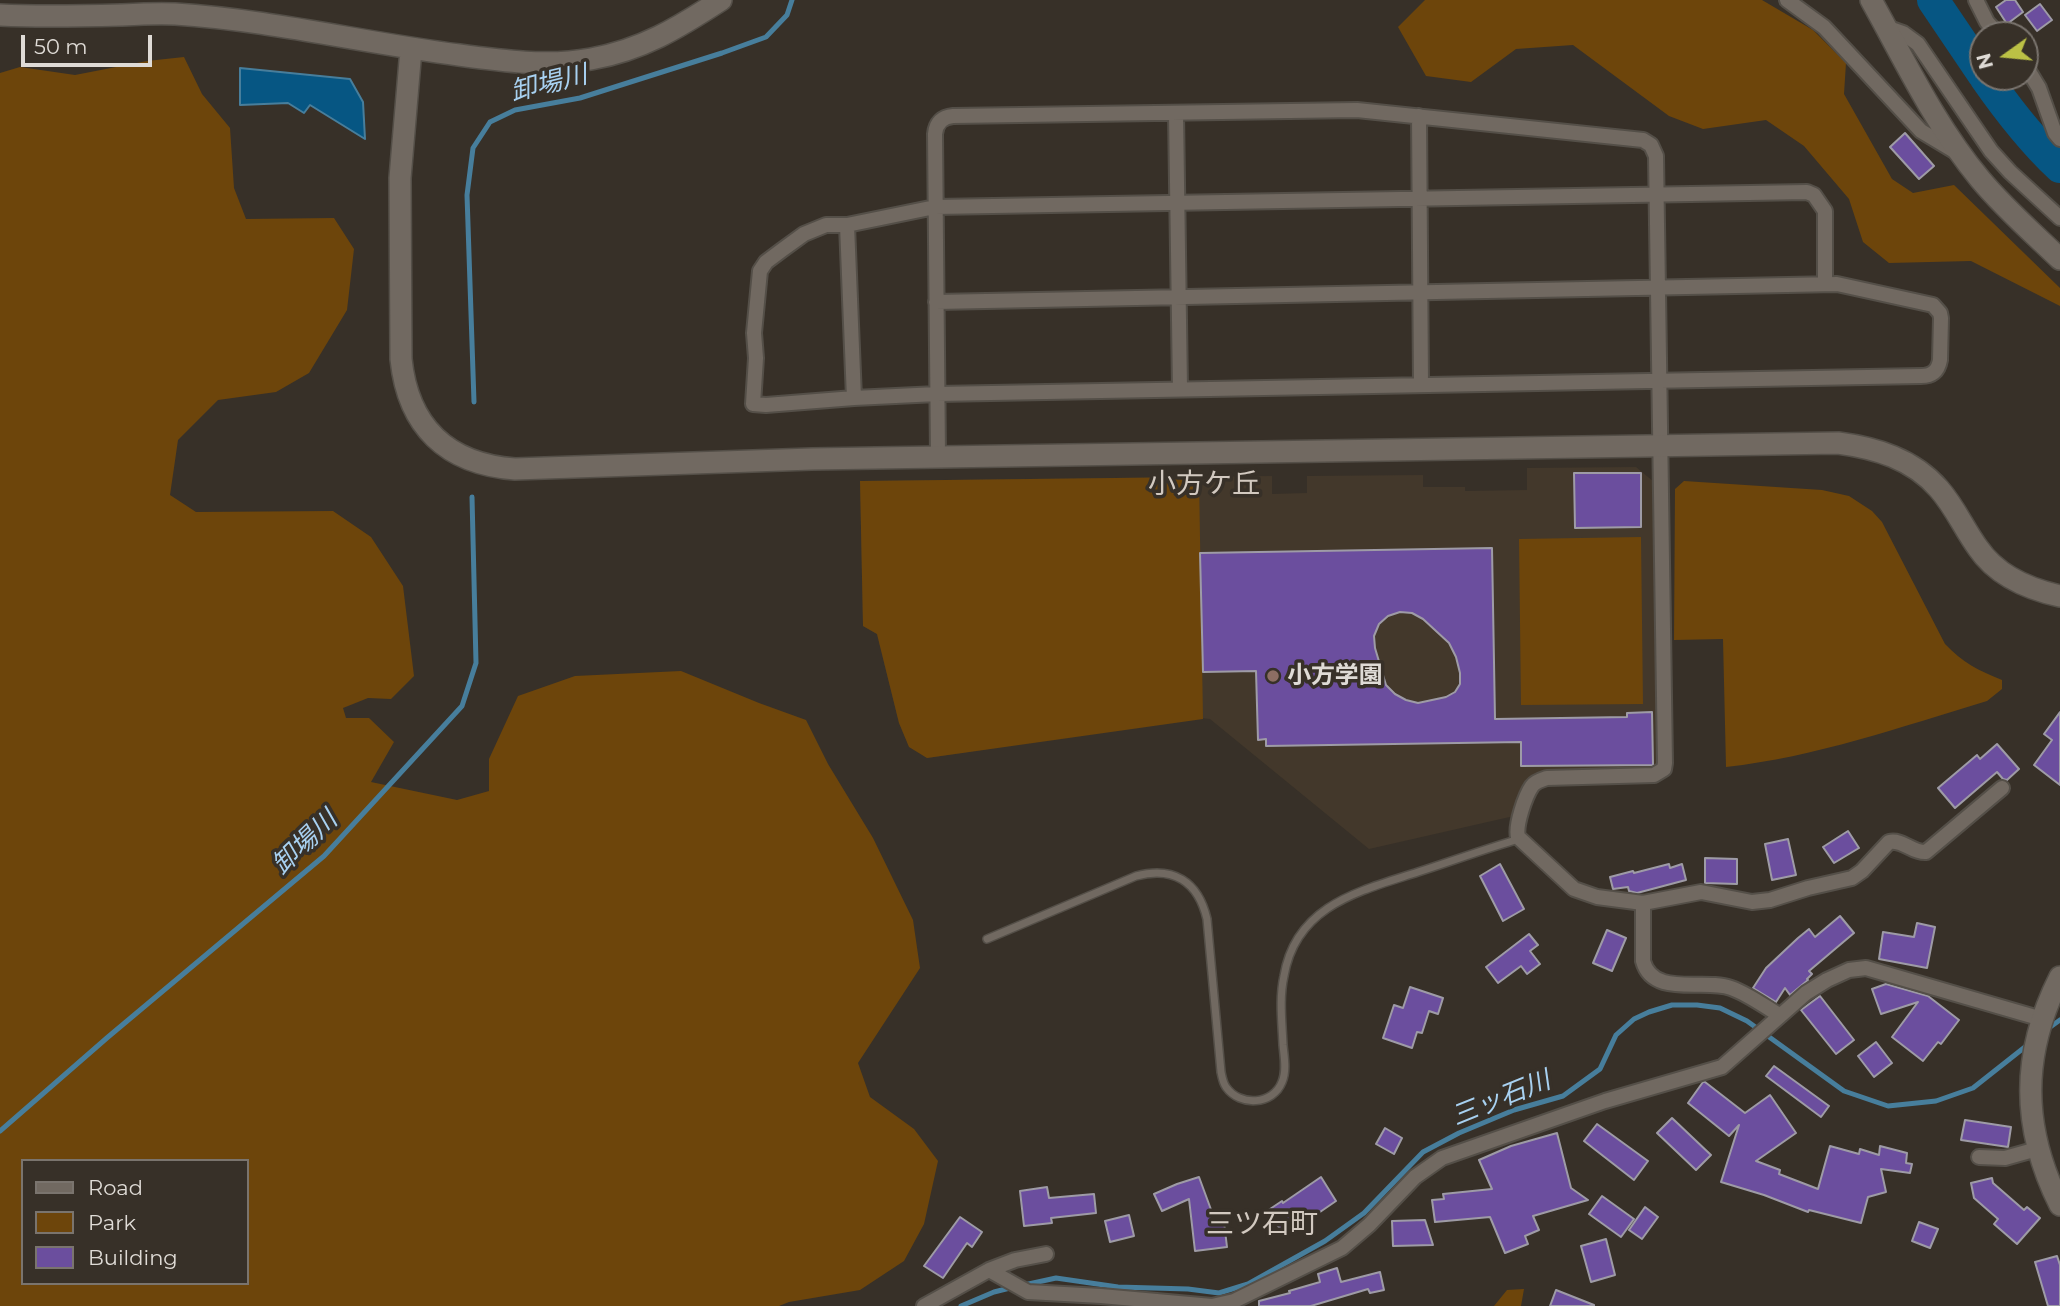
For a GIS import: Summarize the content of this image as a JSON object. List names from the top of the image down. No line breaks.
{"districts":["小方ケ丘","三ツ石町"],"water":["卸場川","三ッ石川"],"places":["小方学園"],"legend":["Road","Park","Building"],"scale_bar":"50 m","north":"left"}
